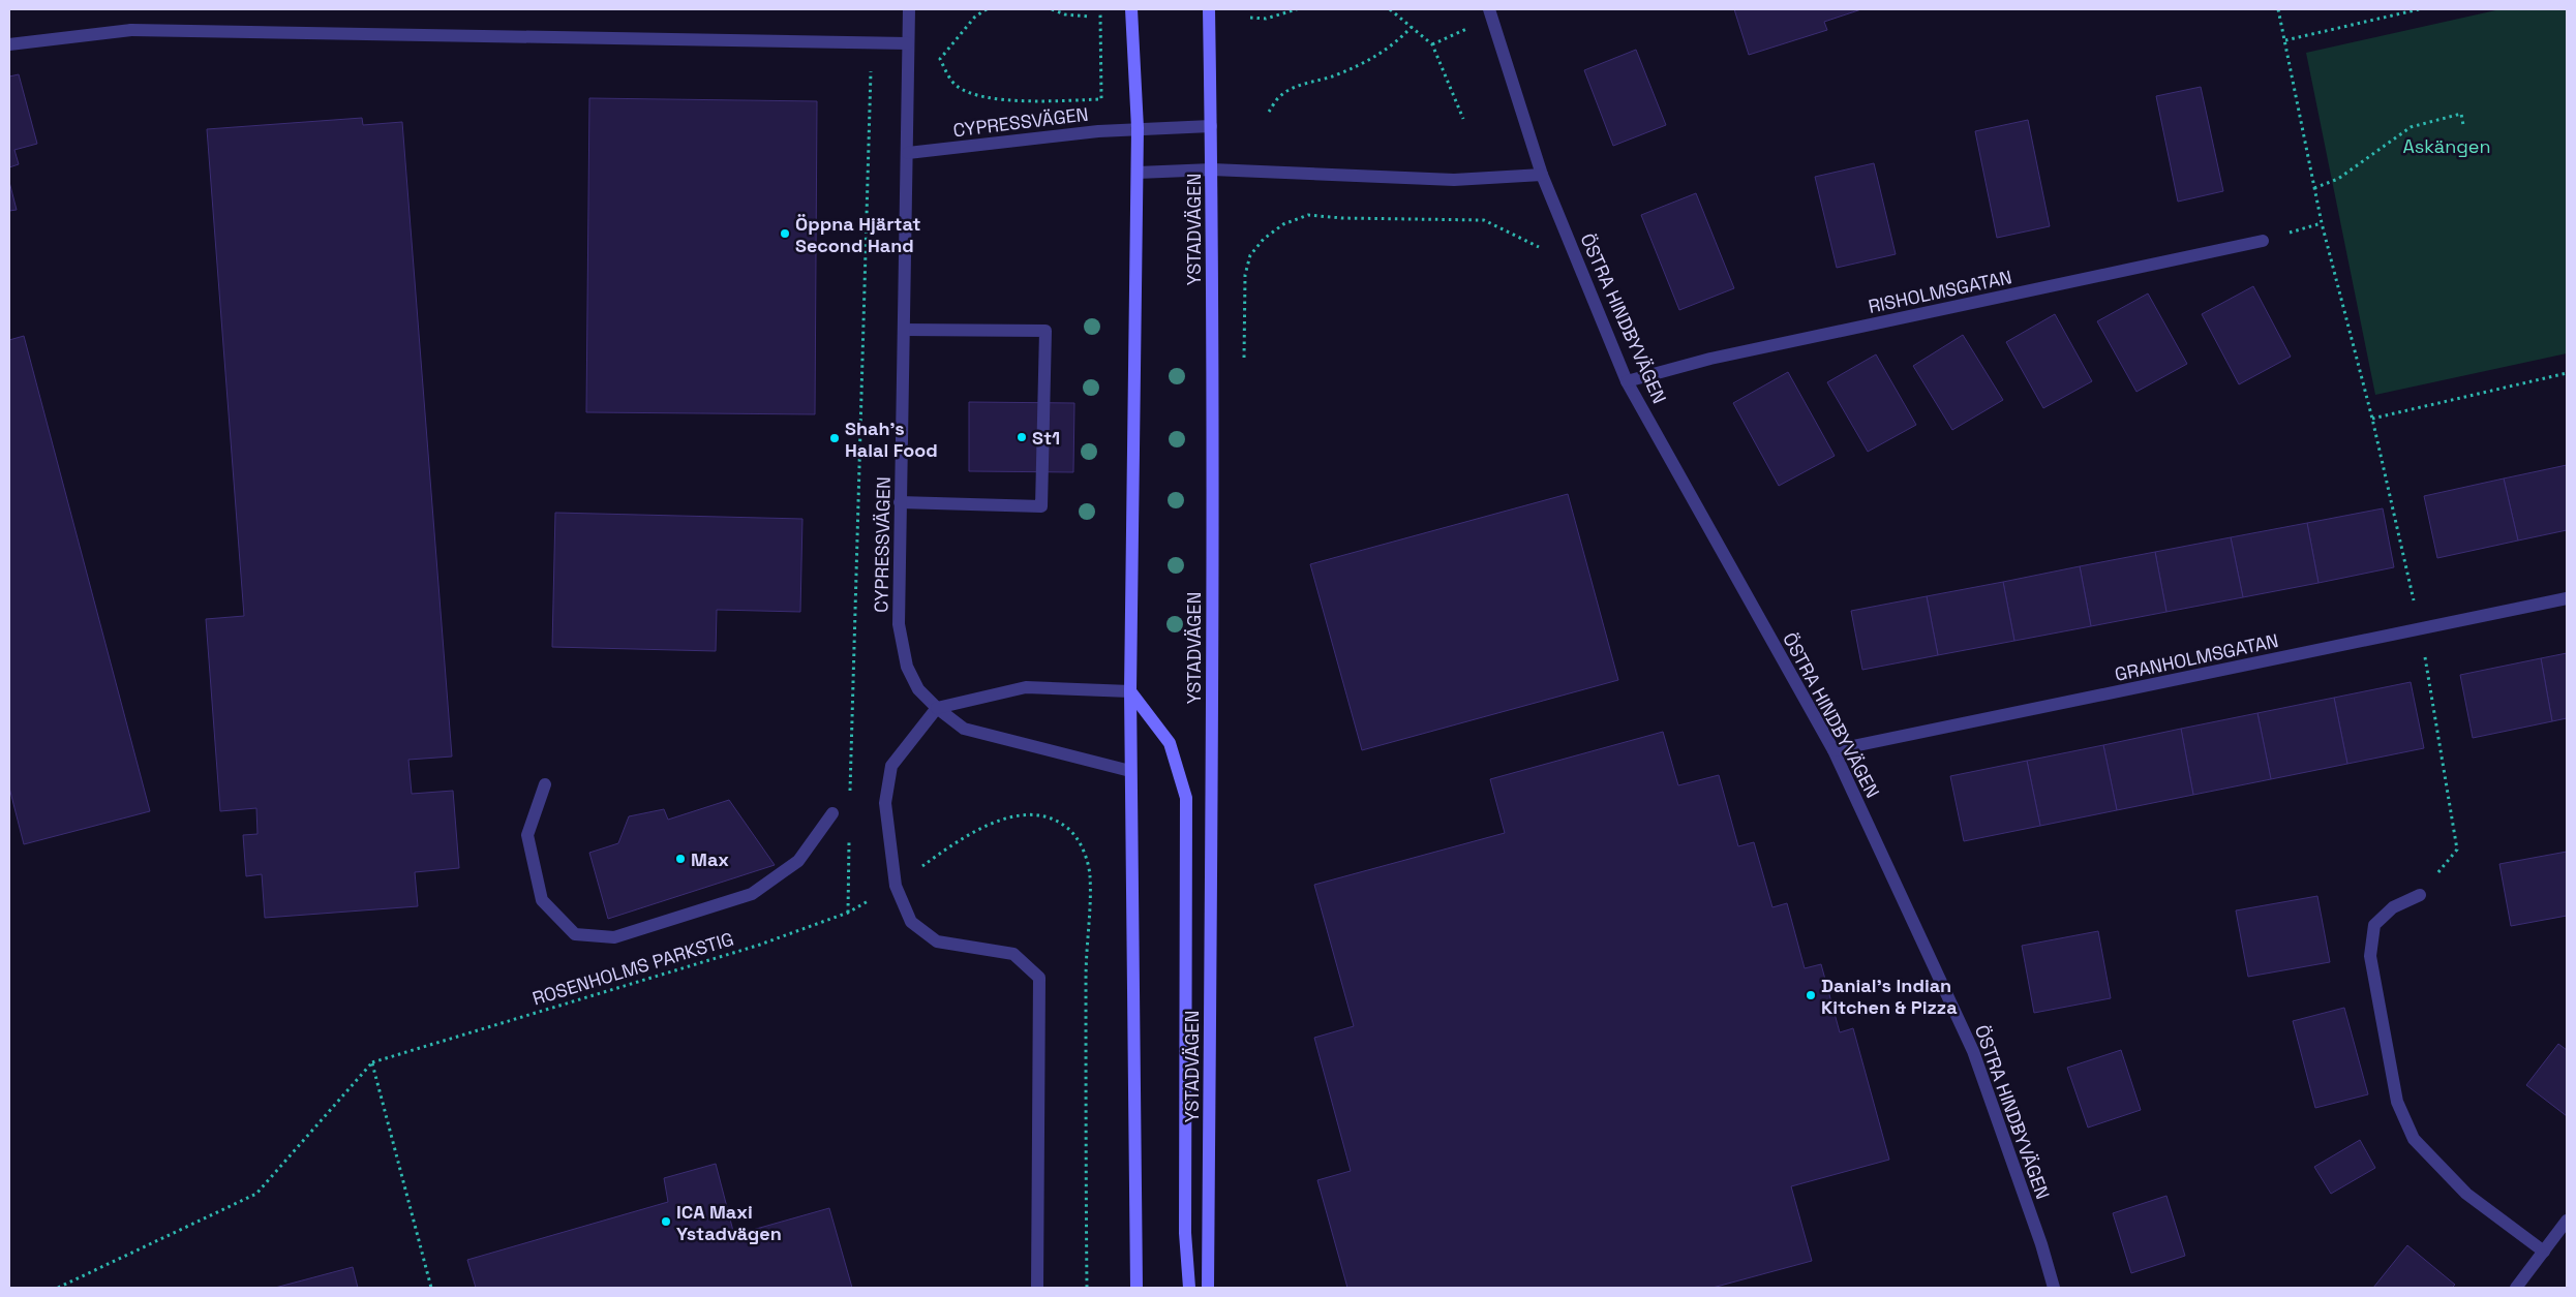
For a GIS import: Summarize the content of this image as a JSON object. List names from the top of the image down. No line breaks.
{"streets":{"main road":["YSTADVÄGEN"],"street":["CYPRESSVÄGEN","RISHOLMSGATAN","ÖSTRA HINDBYVÄGEN","GRANHOLMSGATAN"],"path":["ROSENHOLMS PARKSTIG"]},"crossings":[["CYPRESSVÄGEN","YSTADVÄGEN"],["RISHOLMSGATAN","ÖSTRA HINDBYVÄGEN"],["ÖSTRA HINDBYVÄGEN","GRANHOLMSGATAN"]],"parks":["Askängen"],"places":["Öppna Hjärtat Second Hand","St1","Shah's Halal Food","Max","Danial's Indian Kitchen & Pizza","ICA Maxi Ystadvägen"]}
